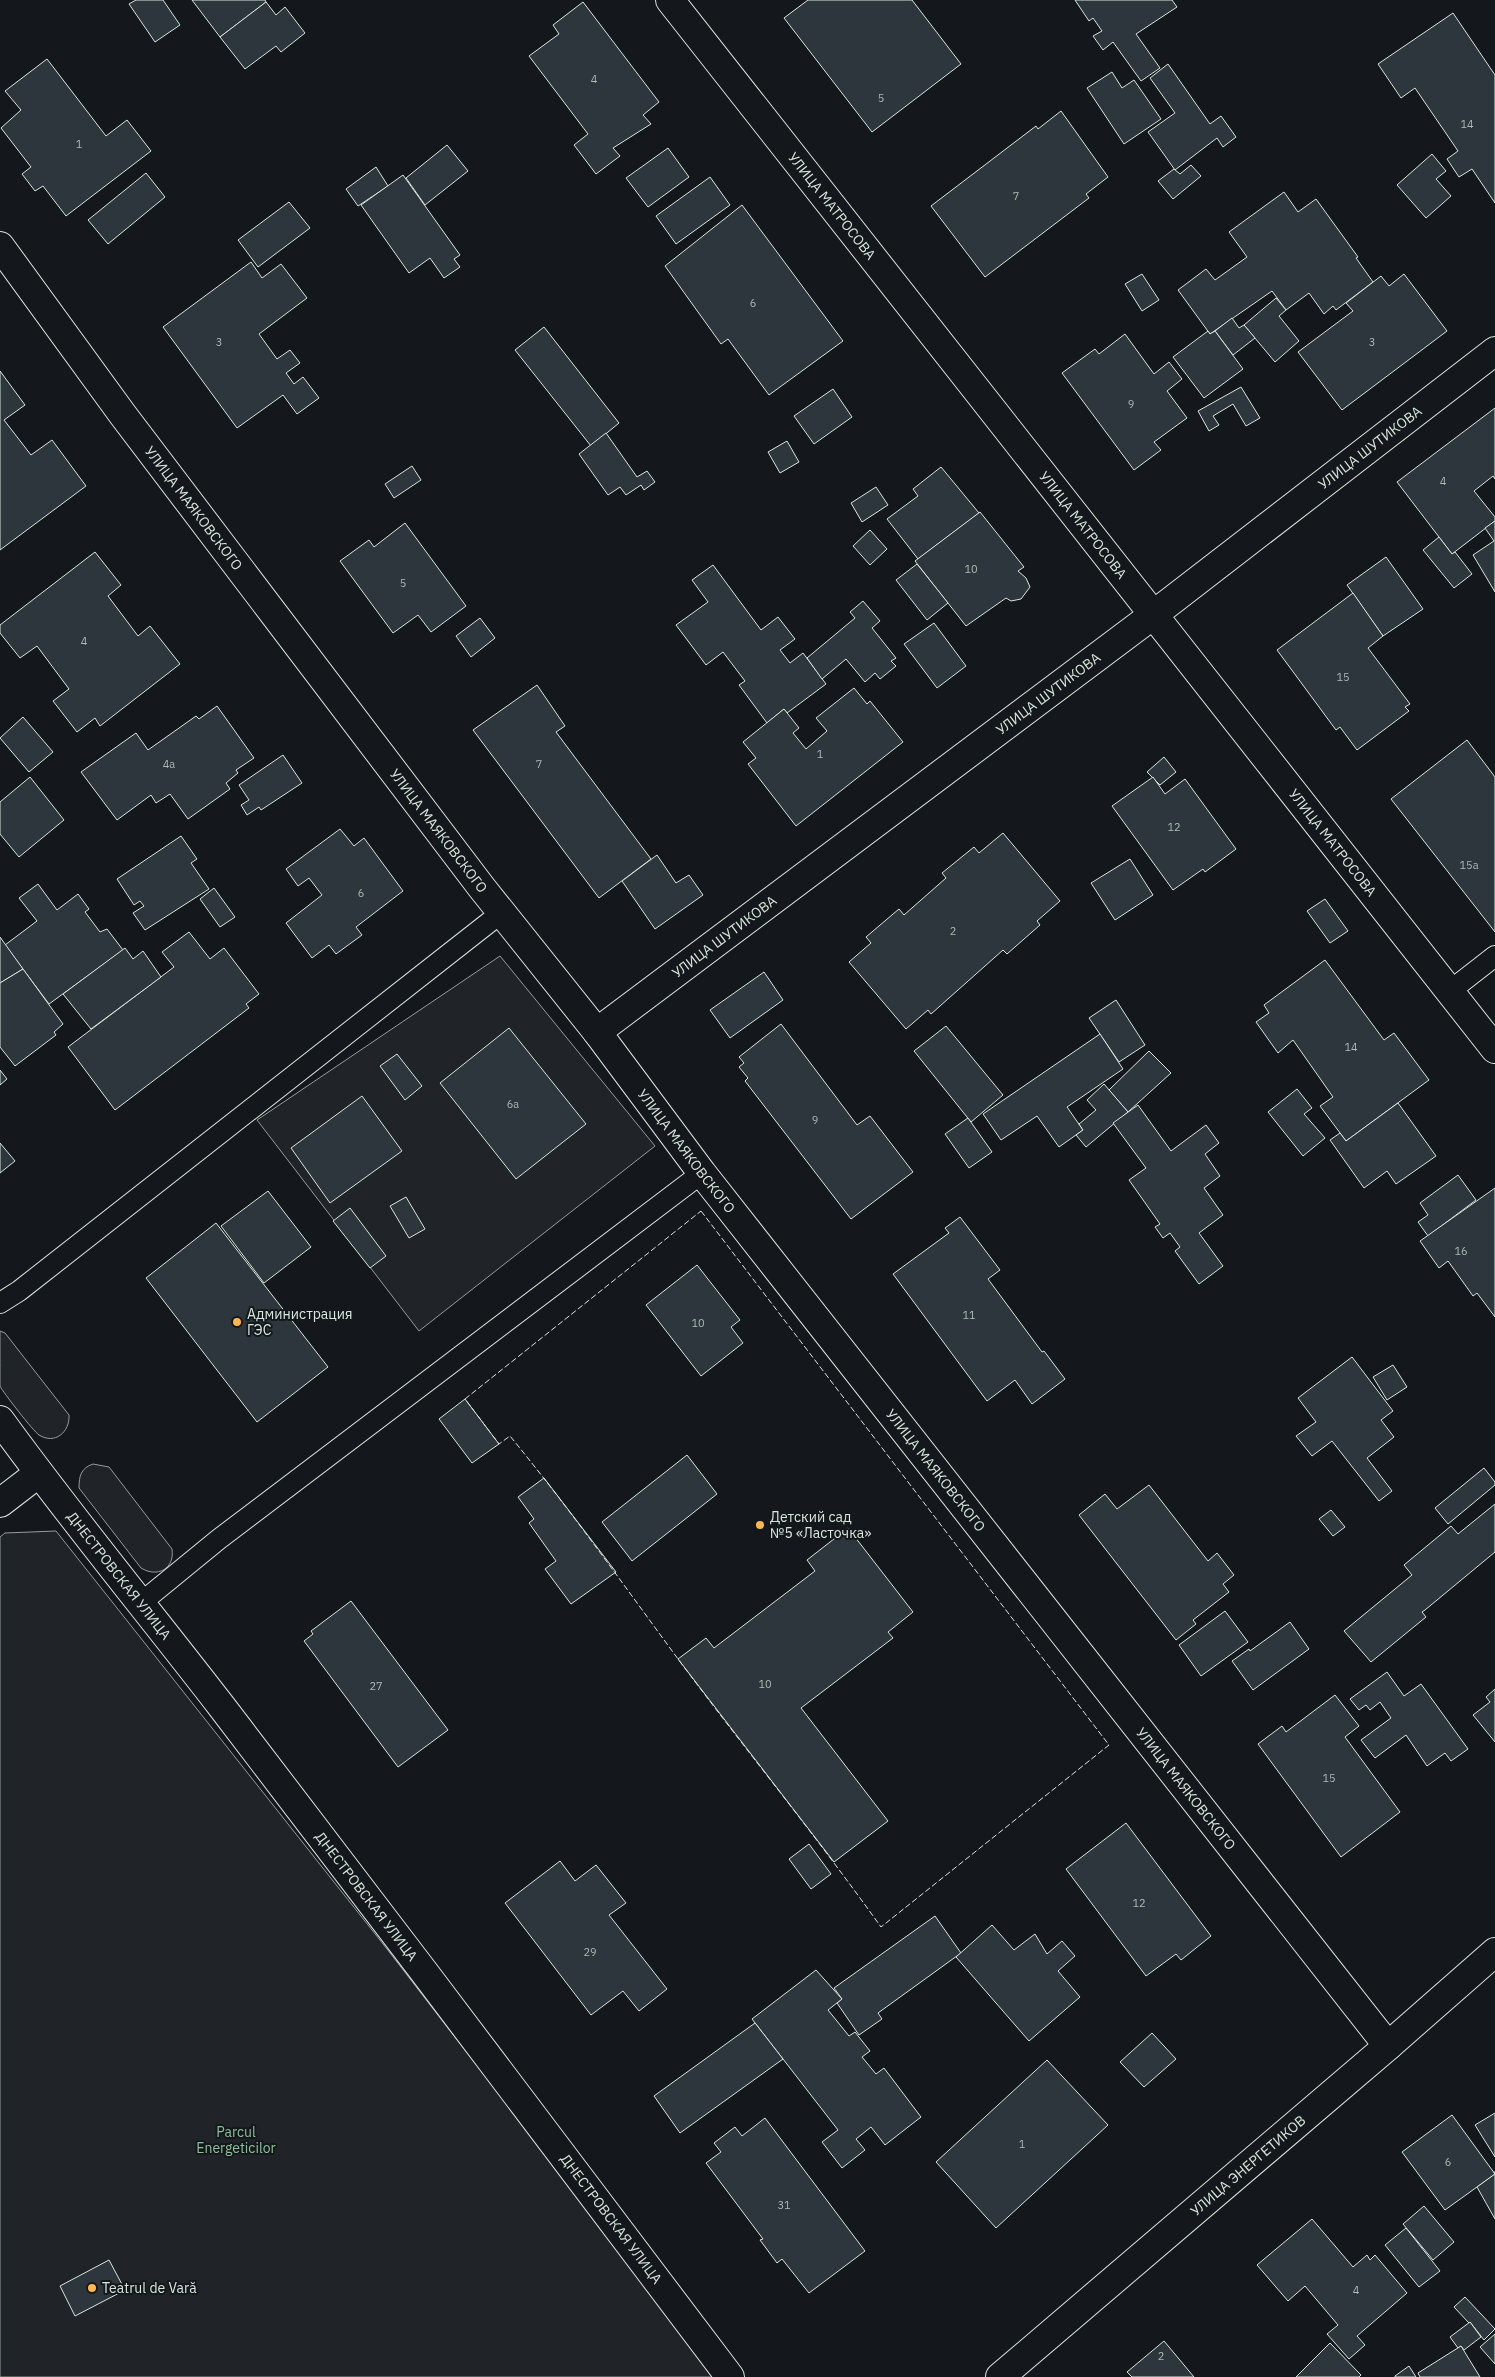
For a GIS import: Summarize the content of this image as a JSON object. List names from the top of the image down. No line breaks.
{"streets":{"street":["УЛИЦА МАТРОСОВА","УЛИЦА ШУТИКОВА","УЛИЦА МАЯКОВСКОГО","ДНЕСТРОВСКАЯ УЛИЦА","УЛИЦА ЭНЕРГЕТИКОВ"]},"crossings":[["УЛИЦА МАТРОСОВА","УЛИЦА ШУТИКОВА"],["УЛИЦА ШУТИКОВА","УЛИЦА МАЯКОВСКОГО"],["УЛИЦА МАЯКОВСКОГО","УЛИЦА ЭНЕРГЕТИКОВ"]],"parks":["Parcul Energeticilor"],"places":["Администрация ГЭС","Детский сад №5 «Ласточка»","Teatrul de Vară"],"house_numbers":["4","5","14","1","7","6","3","3","9","4","10","5","4","15","1","4а","7","12","15а","6","2","14","6а","9","16","11","10","10","27","15","12","29","1","6","31","4","2"]}
